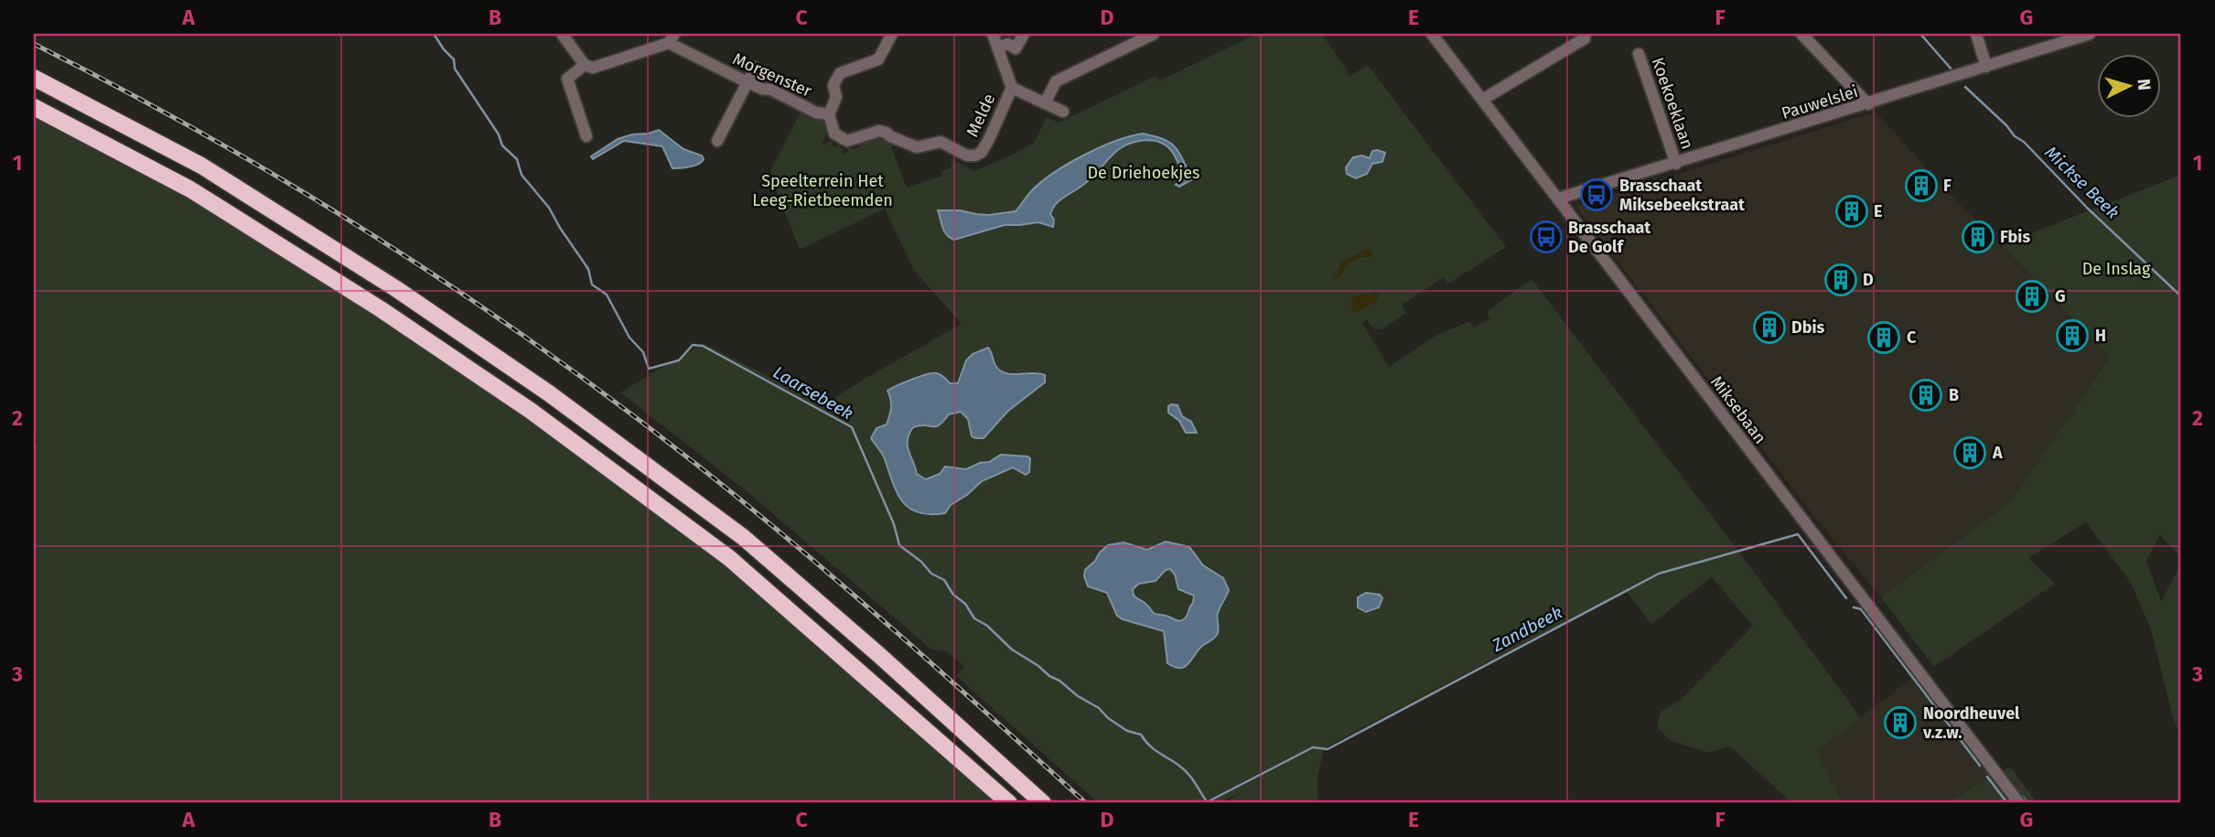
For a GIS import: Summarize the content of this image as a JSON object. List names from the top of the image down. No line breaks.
{"streets":{"street":["Morgenster","Pauwelslei","Koekoeklaan","Melde","Miksebaan"]},"crossings":[["Morgenster","Melde"],["Pauwelslei","Koekoeklaan"],["Pauwelslei","Miksebaan"]],"water":["Mickse Beek","Laarsebeek","Zandbeek"],"parks":["De Driehoekjes","Speelterrein Het Leeg-Rietbeemden","De Inslag"],"places":{"building":["F","E","Fbis","D","G","Dbis","H","C","B","A","Noordheuvel v.z.w."],"bus stop":["Brasschaat Miksebeekstraat","Brasschaat De Golf"]},"north":"right","grid":{"columns":["A","B","C","D","E","F","G"],"rows":["1","2","3"]}}
